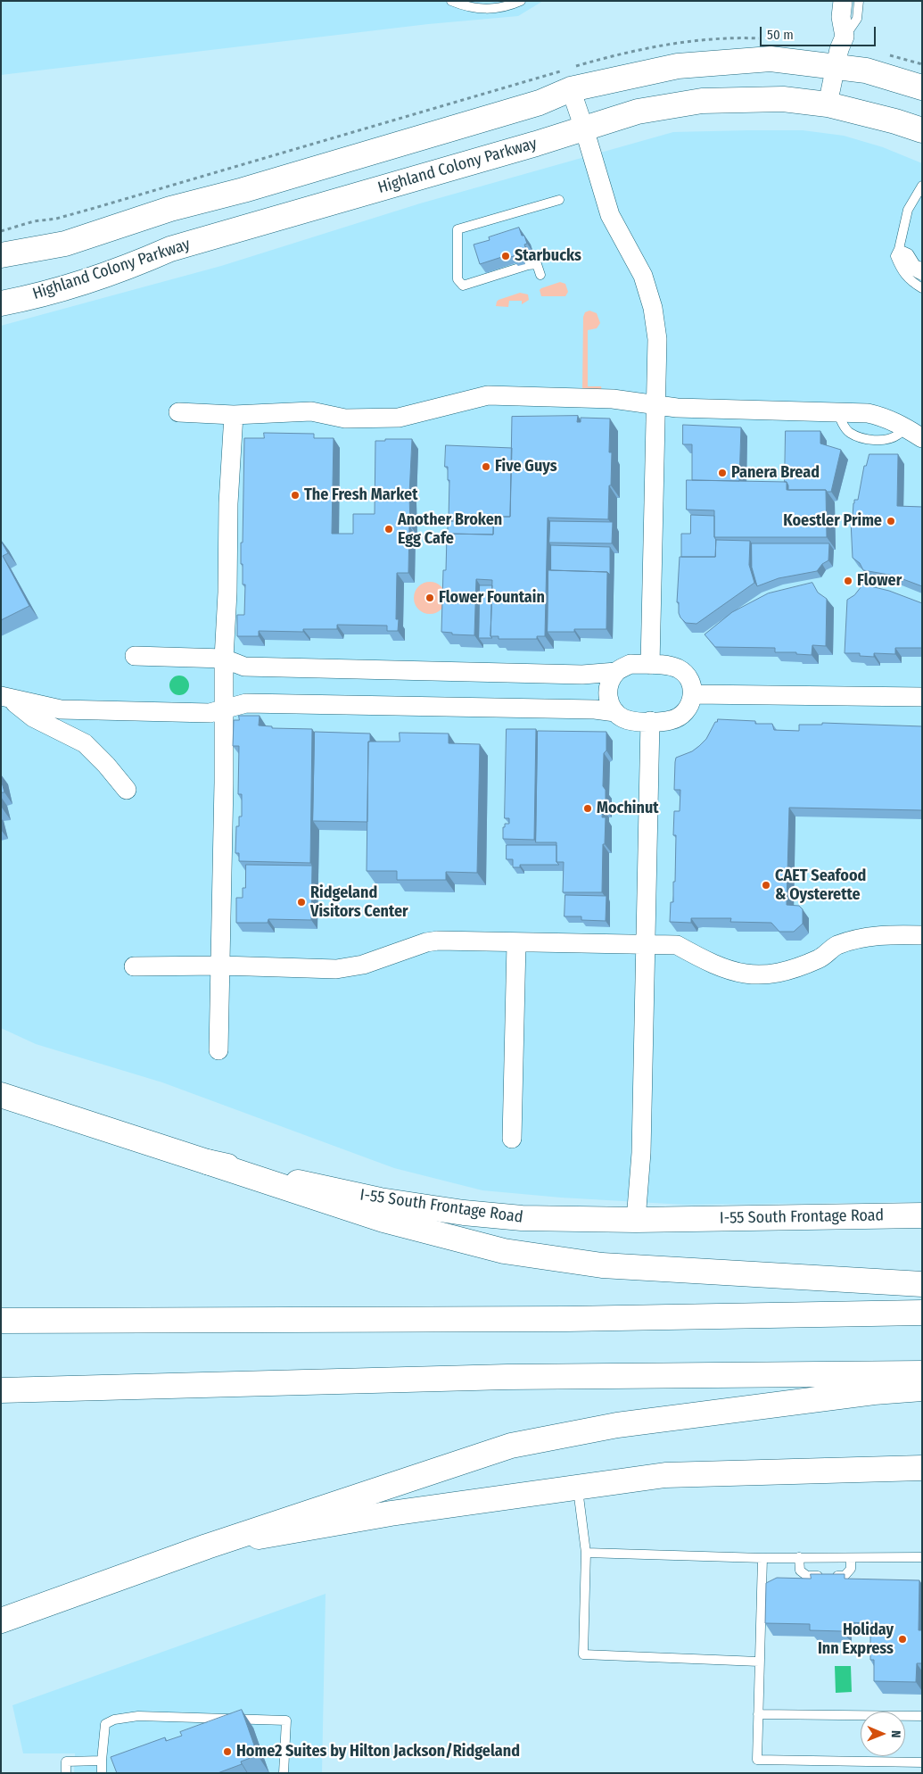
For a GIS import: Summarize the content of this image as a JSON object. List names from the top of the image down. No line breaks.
{"streets":{"main road":["Highland Colony Parkway","I-55 South Frontage Road"]},"places":["Starbucks","Five Guys","Panera Bread","The Fresh Market","Koestler Prime","Another Broken Egg Cafe","Flower","Flower Fountain","Mochinut","CAET Seafood & Oysterette","Ridgeland Visitors Center","Holiday Inn Express","Home2 Suites by Hilton Jackson/Ridgeland"],"scale_bar":"50 m","north":"right"}
